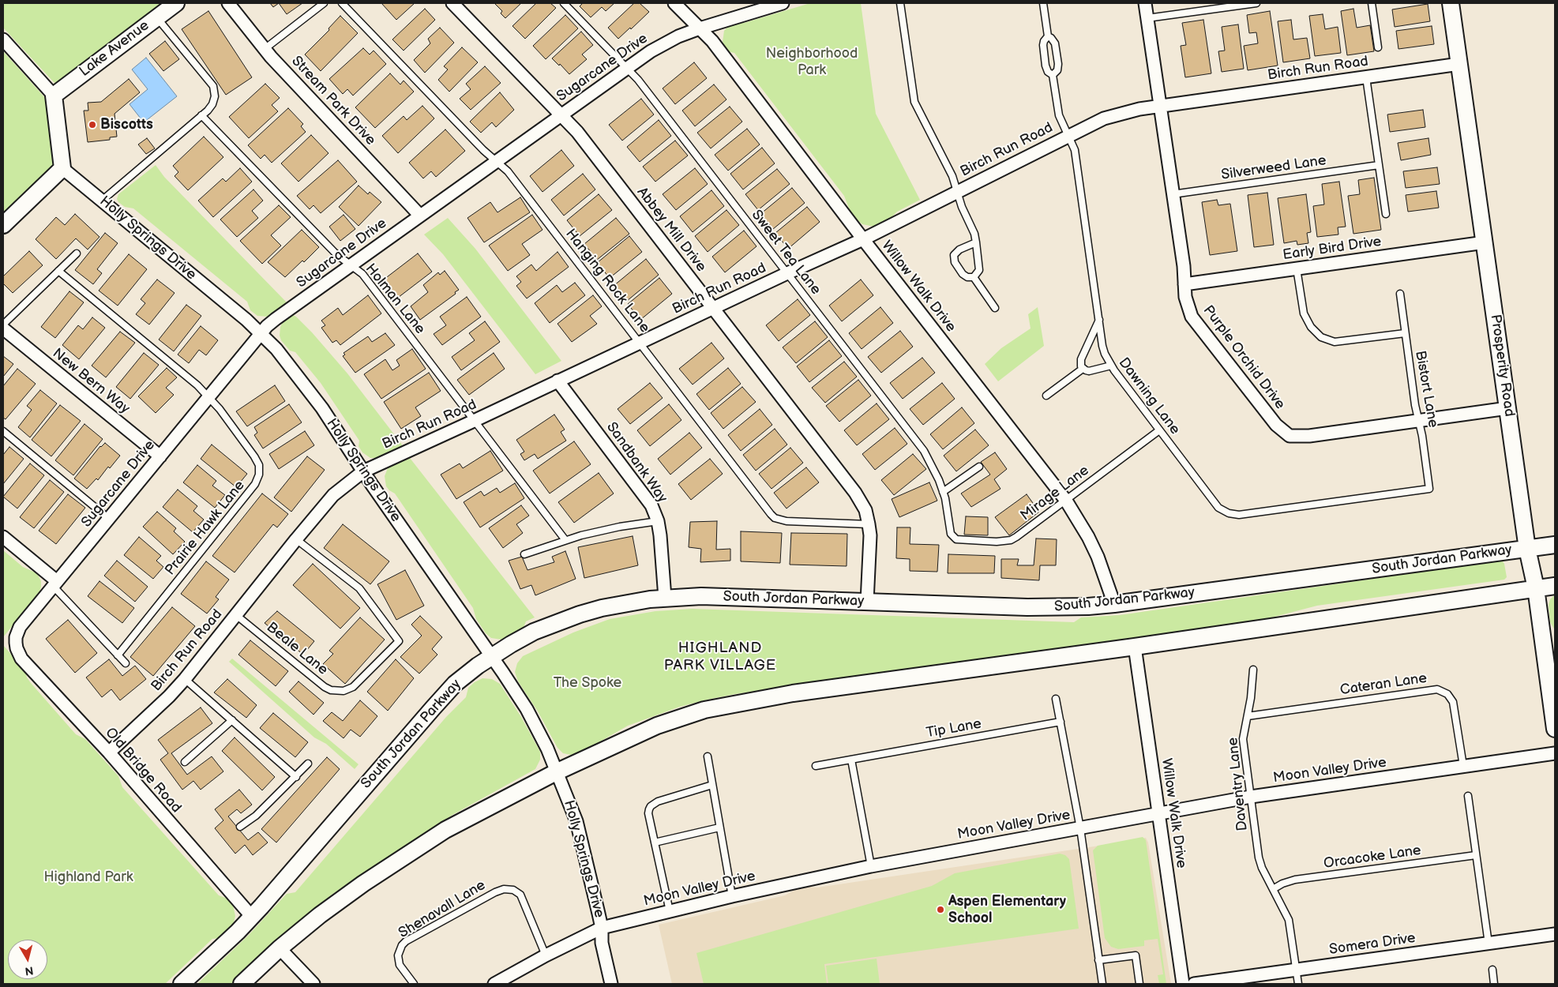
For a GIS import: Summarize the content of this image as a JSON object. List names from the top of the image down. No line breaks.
{"streets":{"street":["Lake Avenue","Sugarcane Drive","Birch Run Road","Stream Park Drive","Abbey Mill Drive","Holly Springs Drive","Early Bird Drive","Willow Walk Drive","Purple Orchid Drive","Prosperity Road","New Bern Way","Sandbank Way","South Jordan Parkway","Old Bridge Road","Moon Valley Drive","Somera Drive"],"lane":["Silverweed Lane","Sweet Tea Lane","Hanging Rock Lane","Holman Lane","Bistort Lane","Dawning Lane","Mirage Lane","Prairie Hawk Lane","Beale Lane","Cateran Lane","Tip Lane","Daventry Lane","Orcacoke Lane","Shenavall Lane"]},"crossings":[["Sugarcane Drive","Stream Park Drive"],["Sugarcane Drive","Abbey Mill Drive"],["Sugarcane Drive","Holly Springs Drive"],["Sugarcane Drive","Sweet Tea Lane"],["Sugarcane Drive","Hanging Rock Lane"],["Sugarcane Drive","Willow Walk Drive"],["Sugarcane Drive","Holman Lane"],["Sugarcane Drive","New Bern Way"],["Sugarcane Drive","Prairie Hawk Lane"],["Sugarcane Drive","Old Bridge Road"],["Birch Run Road","Abbey Mill Drive"],["Birch Run Road","Holly Springs Drive"],["Birch Run Road","Sweet Tea Lane"],["Birch Run Road","Hanging Rock Lane"],["Birch Run Road","Willow Walk Drive"],["Birch Run Road","Holman Lane"],["Birch Run Road","Purple Orchid Drive"],["Birch Run Road","Prosperity Road"],["Birch Run Road","Dawning Lane"],["Birch Run Road","Sandbank Way"],["Birch Run Road","Beale Lane"],["Birch Run Road","Old Bridge Road"],["Silverweed Lane","Purple Orchid Drive"],["Abbey Mill Drive","Hanging Rock Lane"],["Abbey Mill Drive","South Jordan Parkway"],["Holly Springs Drive","South Jordan Parkway"],["Holly Springs Drive","Moon Valley Drive"],["Early Bird Drive","Purple Orchid Drive"],["Early Bird Drive","Prosperity Road"],["Sweet Tea Lane","Mirage Lane"],["Willow Walk Drive","Mirage Lane"],["Willow Walk Drive","South Jordan Parkway"],["Willow Walk Drive","Moon Valley Drive"],["Purple Orchid Drive","Prosperity Road"],["Purple Orchid Drive","Bistort Lane"],["Prosperity Road","South Jordan Parkway"],["Bistort Lane","Dawning Lane"],["Dawning Lane","Mirage Lane"],["Sandbank Way","South Jordan Parkway"],["South Jordan Parkway","Old Bridge Road"],["Cateran Lane","Moon Valley Drive"],["Cateran Lane","Daventry Lane"],["Moon Valley Drive","Daventry Lane"],["Moon Valley Drive","Shenavall Lane"],["Daventry Lane","Orcacoke Lane"],["Daventry Lane","Somera Drive"]],"districts":["HIGHLAND PARK VILLAGE"],"parks":["Neighborhood Park","The Spoke","Highland Park"],"places":["Biscotts","Aspen Elementary School"],"north":"bottom"}
